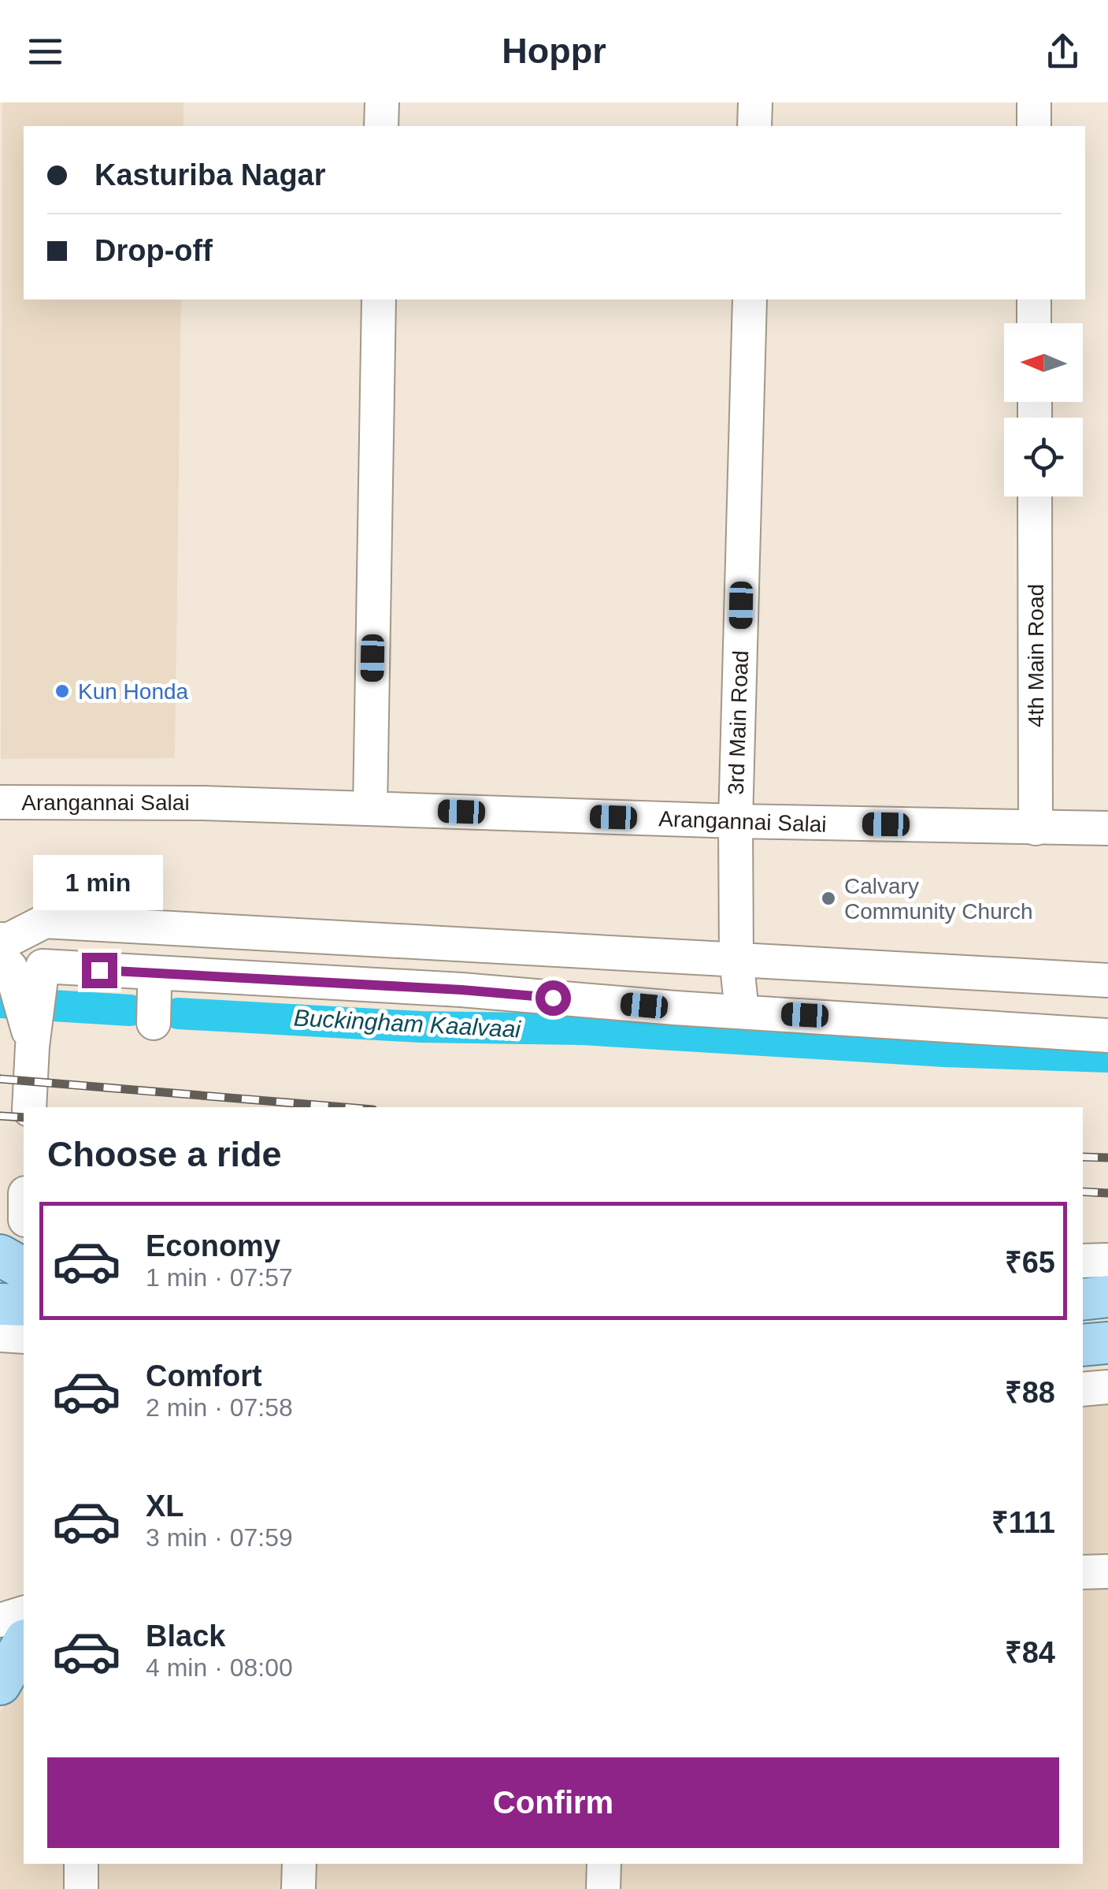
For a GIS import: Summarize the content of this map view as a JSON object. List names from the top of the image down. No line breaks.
{"streets":{"street":["4th Main Road","3rd Main Road","Arangannai Salai"]},"crossings":[["4th Main Road","Arangannai Salai"],["3rd Main Road","Arangannai Salai"]],"water":["Buckingham Kaalvaai"],"places":["Kun Honda","Calvary Community Church"],"north":"left","page":{"header":"Hoppr","banner":["Kasturiba Nagar","Drop-off"],"bubble":"1 min","heading":"Choose a ride","list":[{"name":"Economy","note":"1 min · 07:57","value":"₹65"},{"name":"Comfort","note":"2 min · 07:58","value":"₹88"},{"name":"XL","note":"3 min · 07:59","value":"₹111"},{"name":"Black","note":"4 min · 08:00","value":"₹84"}],"buttons":"Confirm"}}
